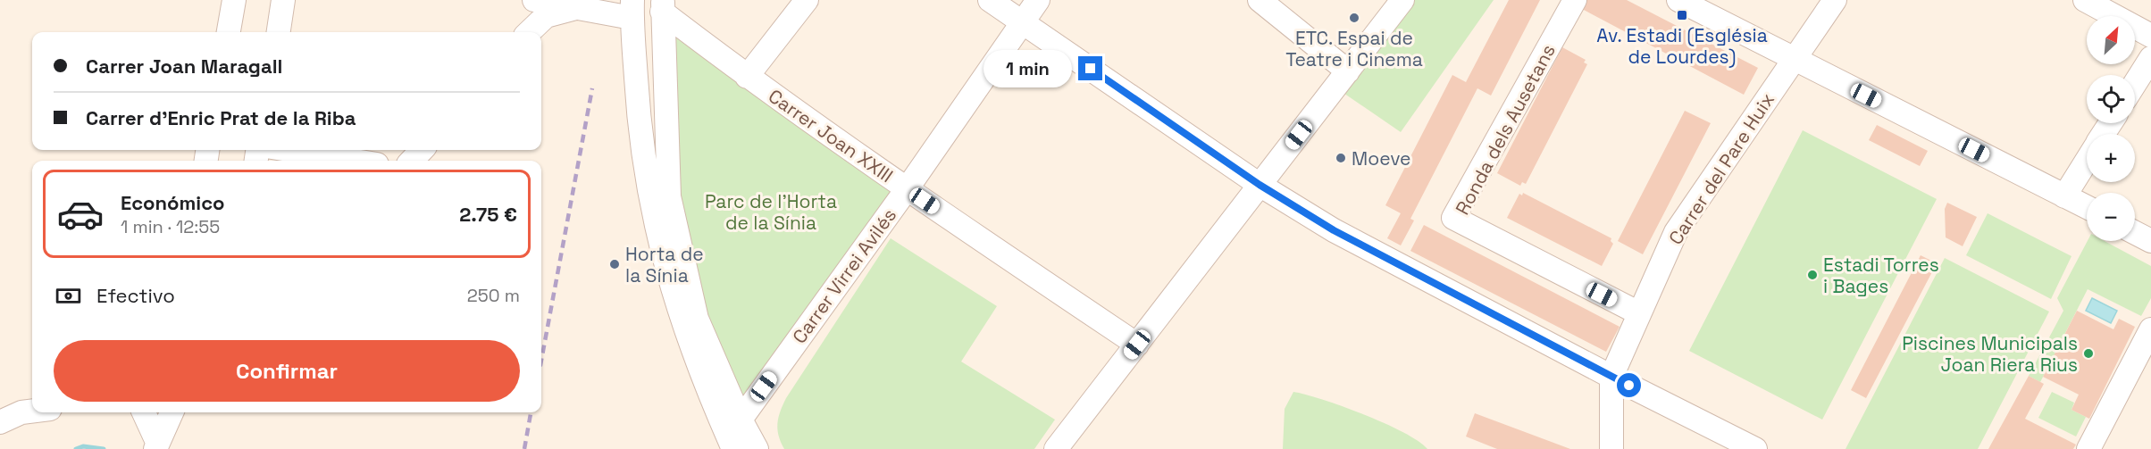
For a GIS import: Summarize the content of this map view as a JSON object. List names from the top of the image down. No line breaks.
{"streets":{"street":["Ronda dels Ausetans","Carrer Joan XXIII","Carrer del Pare Huix","Carrer Virrei Avilés"]},"crossings":[["Ronda dels Ausetans","Carrer del Pare Huix"],["Carrer Joan XXIII","Carrer Virrei Avilés"]],"parks":["Parc de l'Horta de la Sínia"],"places":{"transit":["Av. Estadi (Església de Lourdes)"],"other":["ETC. Espai de Teatre i Cinema","Moeve","Horta de la Sínia","Estadi Torres i Bages","Piscines Municipals Joan Riera Rius"]},"north":"top right","page":{"map_buttons":["+","−"],"banner":["Carrer Joan Maragall","Carrer d'Enric Prat de la Riba"],"bubble":"1 min","list":[{"name":"Económico","note":"1 min · 12:55","value":"2.75 €"}],"pay":["Efectivo","250 m"],"buttons":"Confirmar"}}
